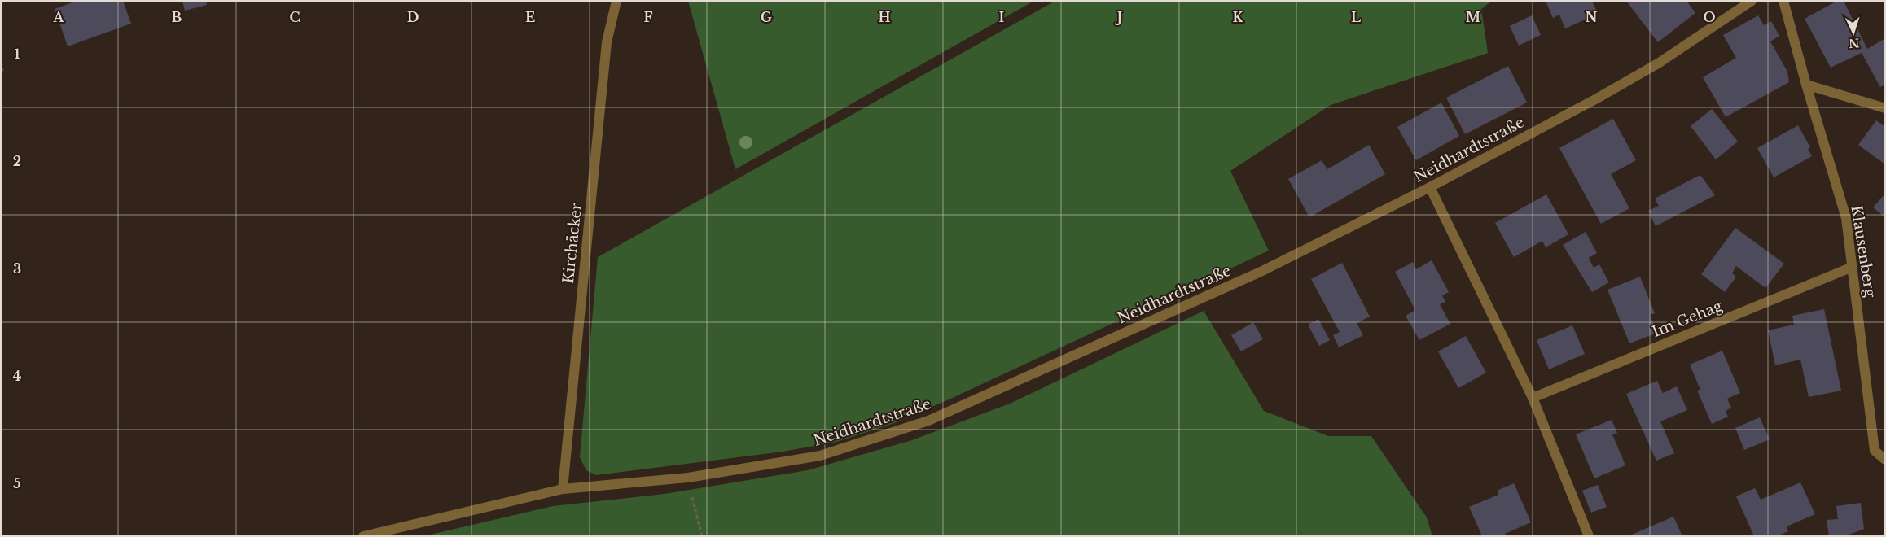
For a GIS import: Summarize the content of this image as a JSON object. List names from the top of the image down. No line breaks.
{"streets":{"street":["Neidhardtstraße","Kirchäcker","Klausenberg","Im Gehag"]},"crossings":[["Neidhardtstraße","Kirchäcker"],["Klausenberg","Im Gehag"]],"north":"bottom","grid":{"columns":["A","B","C","D","E","F","G","H","I","J","K","L","M","N","O"],"rows":["1","2","3","4","5"]}}
